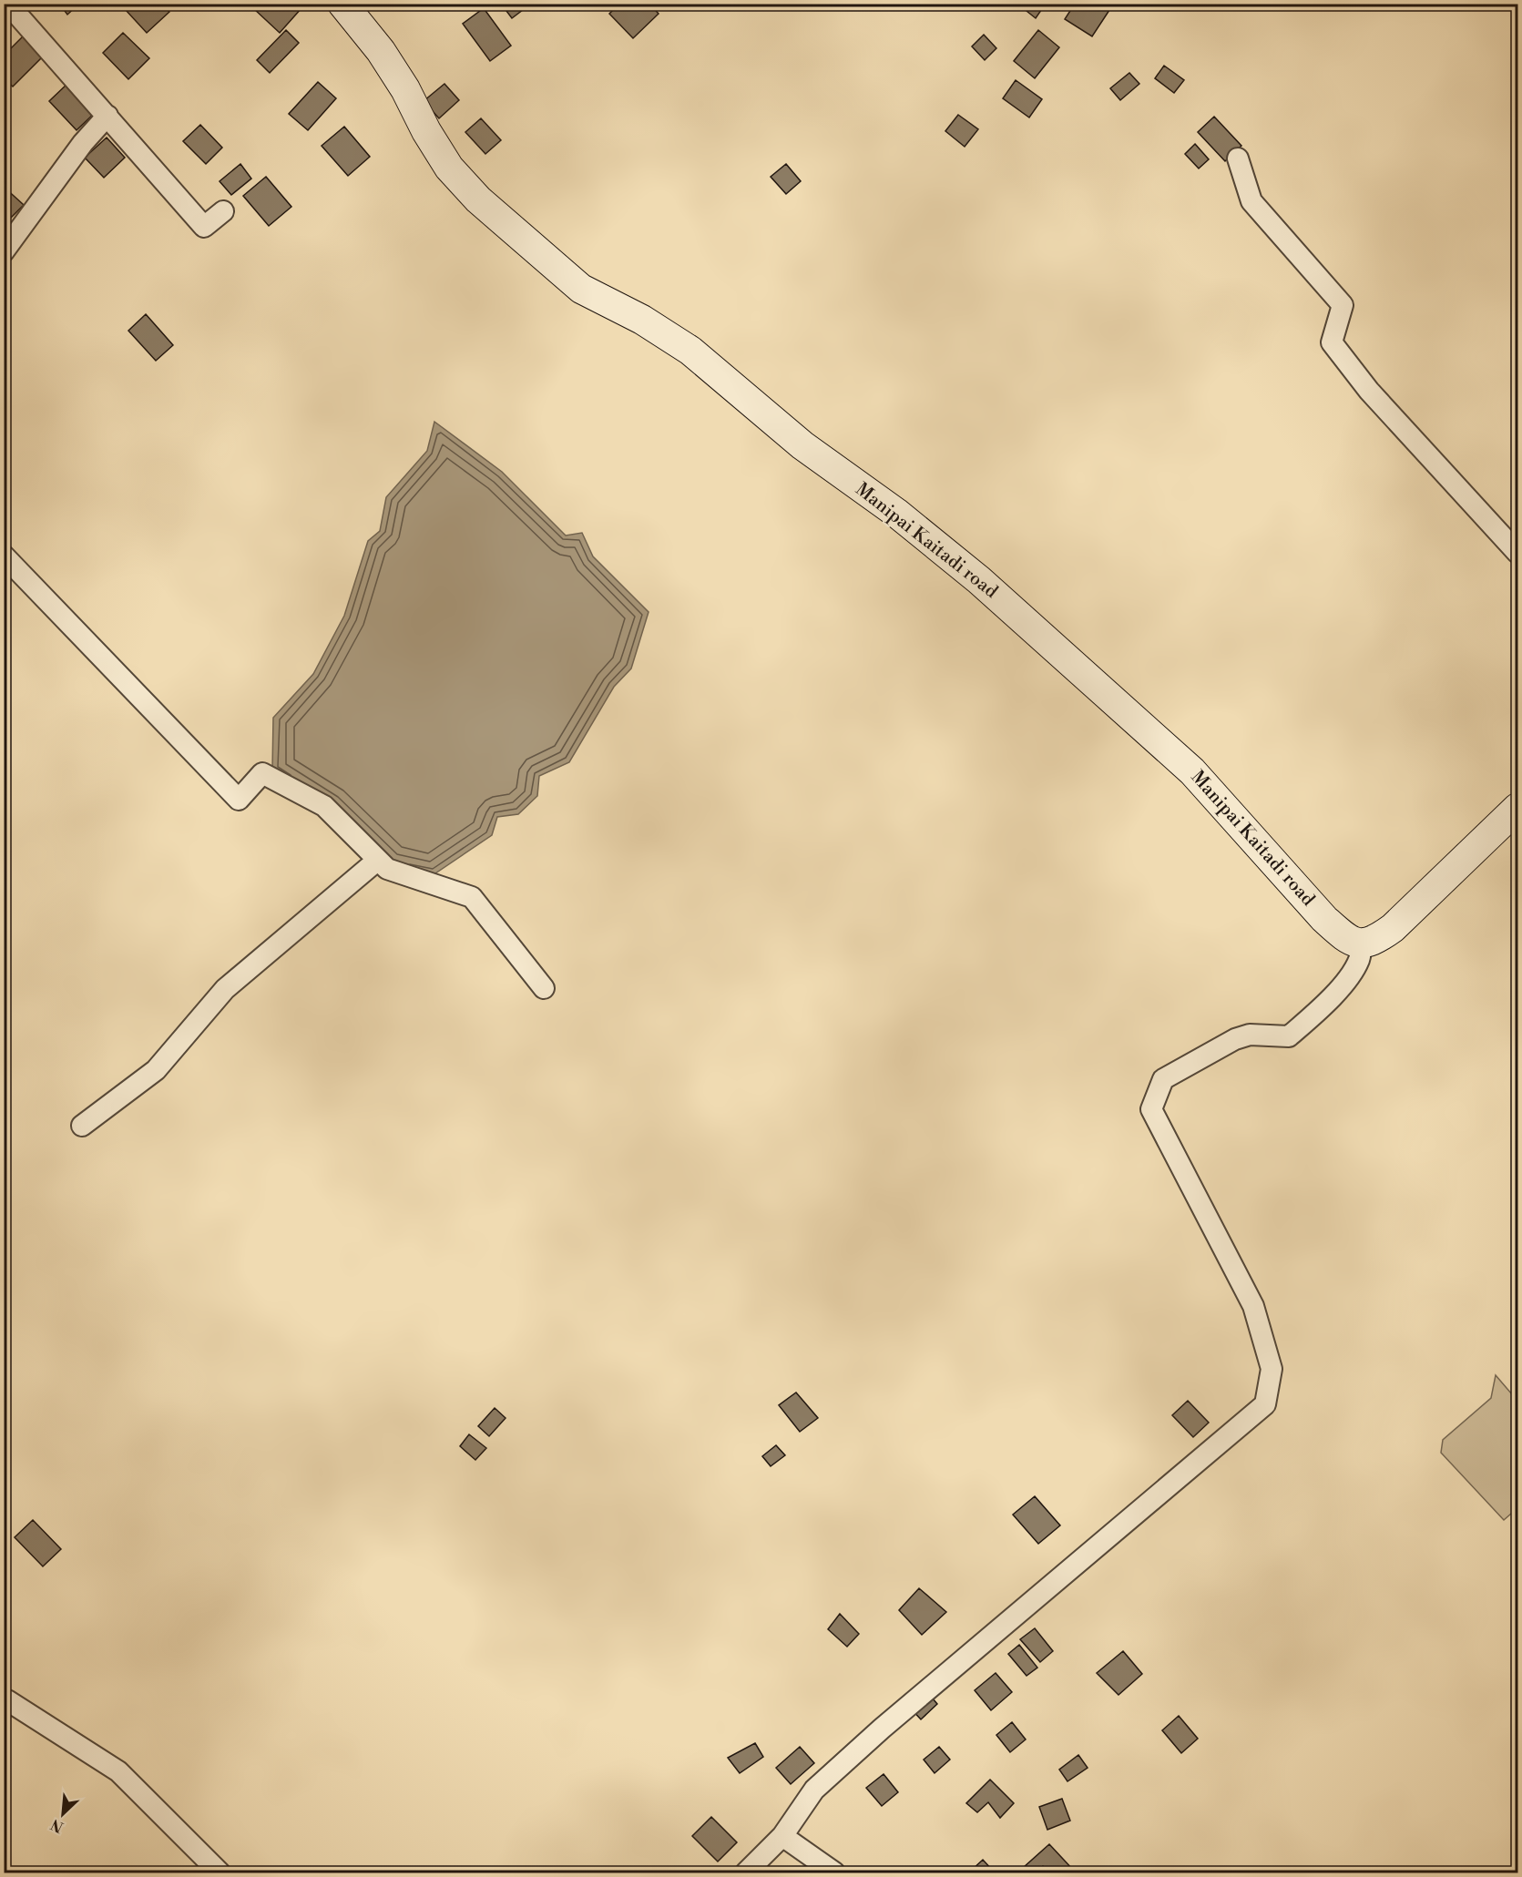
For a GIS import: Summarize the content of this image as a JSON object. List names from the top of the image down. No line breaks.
{"streets":{"main road":["Manipai Kaitadi road"]},"north":"bottom left"}
